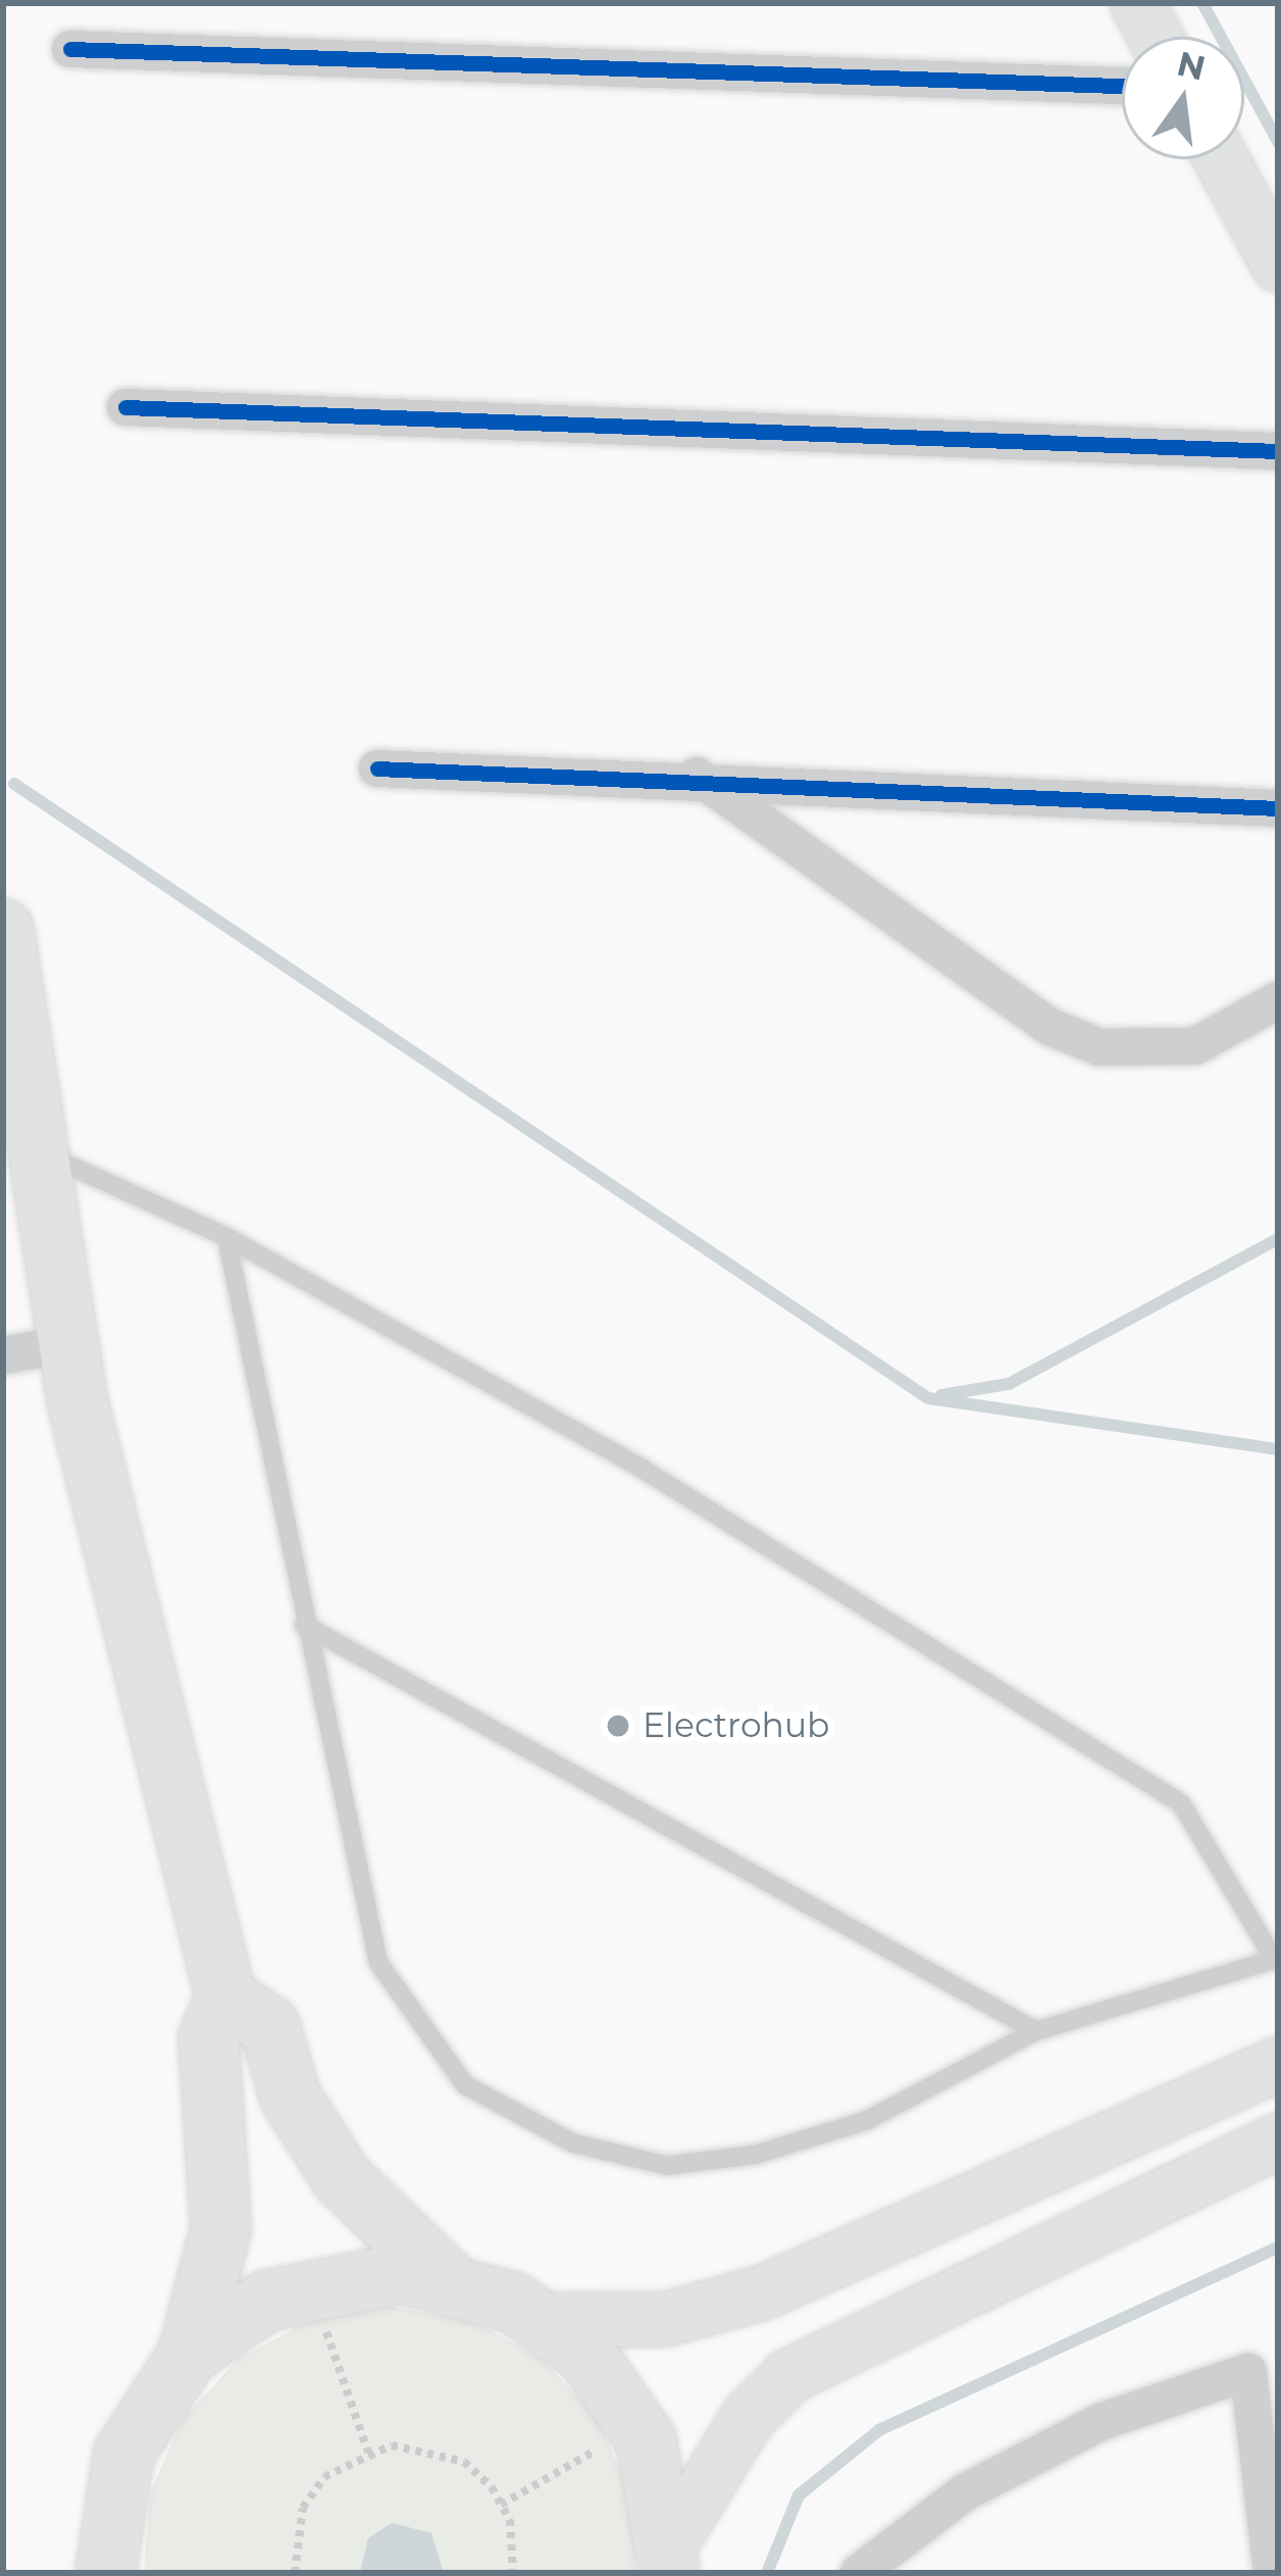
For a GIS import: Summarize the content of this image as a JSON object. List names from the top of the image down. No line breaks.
{"places":["Electrohub"],"north":"top"}
